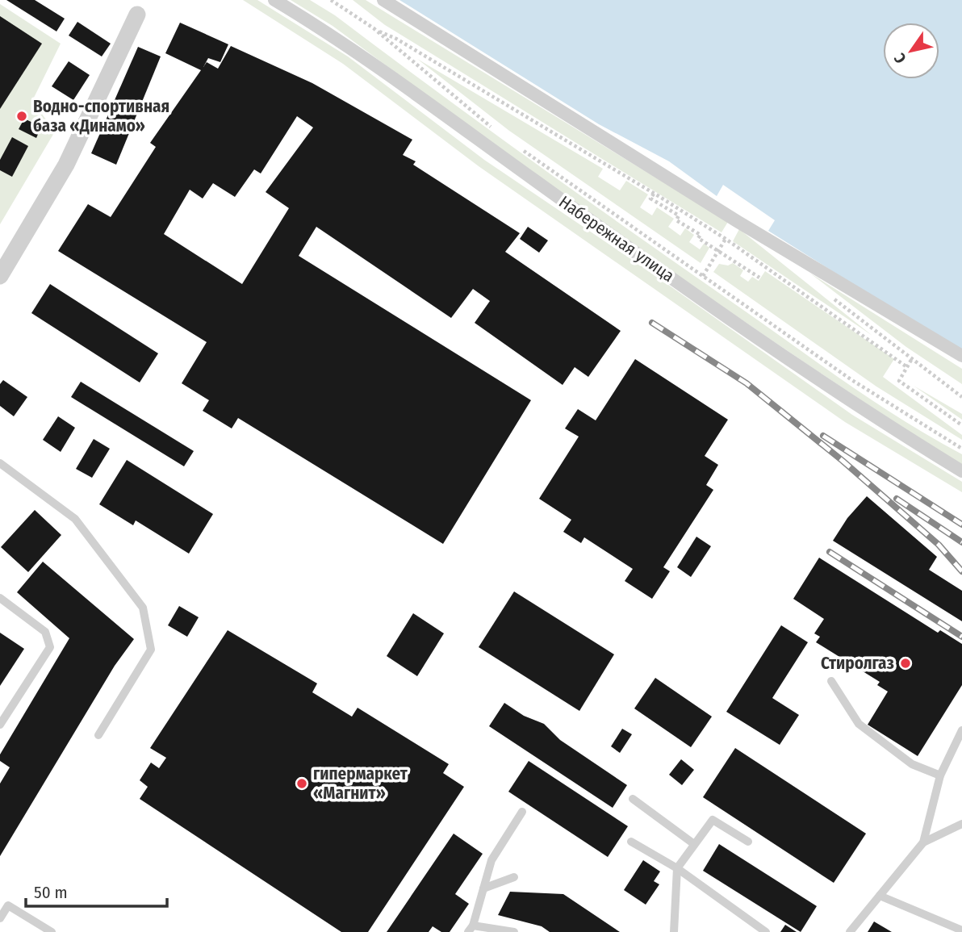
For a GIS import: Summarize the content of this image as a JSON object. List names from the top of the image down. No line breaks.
{"streets":{"street":["Набережная улица"]},"places":["Водно-спортивная база «Динамо»","Стиролгаз","гипермаркет «Магнит»"],"scale_bar":"50 m","north":"bottom left"}
